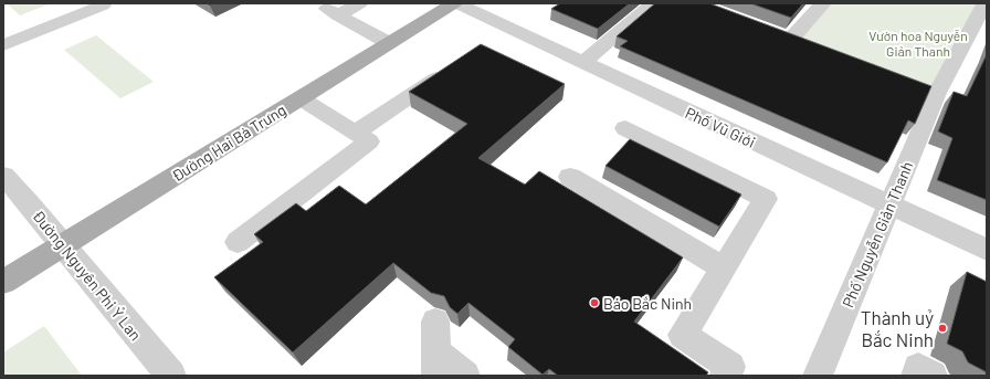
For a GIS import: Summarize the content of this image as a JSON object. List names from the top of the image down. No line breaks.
{"streets":{"main road":["Đường Hai Bà Trưng"],"street":["Phố Vũ Giới","Phố Nguyễn Giản Thanh","Đường Nguyên Phi Ỷ Lan"]},"crossings":[["Phố Vũ Giới","Đường Hai Bà Trưng"],["Phố Vũ Giới","Phố Nguyễn Giản Thanh"],["Đường Hai Bà Trưng","Đường Nguyên Phi Ỷ Lan"]],"parks":["Vườn hoa Nguyễn Giản Thanh"],"places":["Báo Bắc Ninh","Thành uỷ Bắc Ninh"]}
